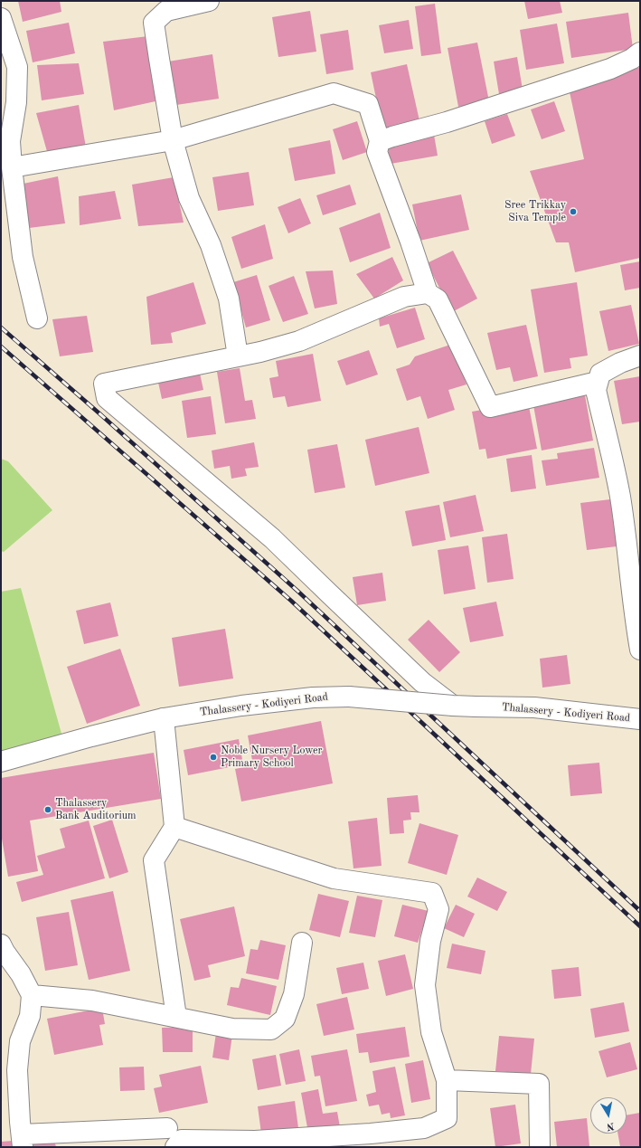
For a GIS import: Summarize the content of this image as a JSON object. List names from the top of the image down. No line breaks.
{"streets":{"street":["Thalassery - Kodiyeri Road"]},"places":["Sree Trikkay Siva Temple","Noble Nursery Lower Primary School","Thalassery Bank Auditorium"],"north":"bottom"}
